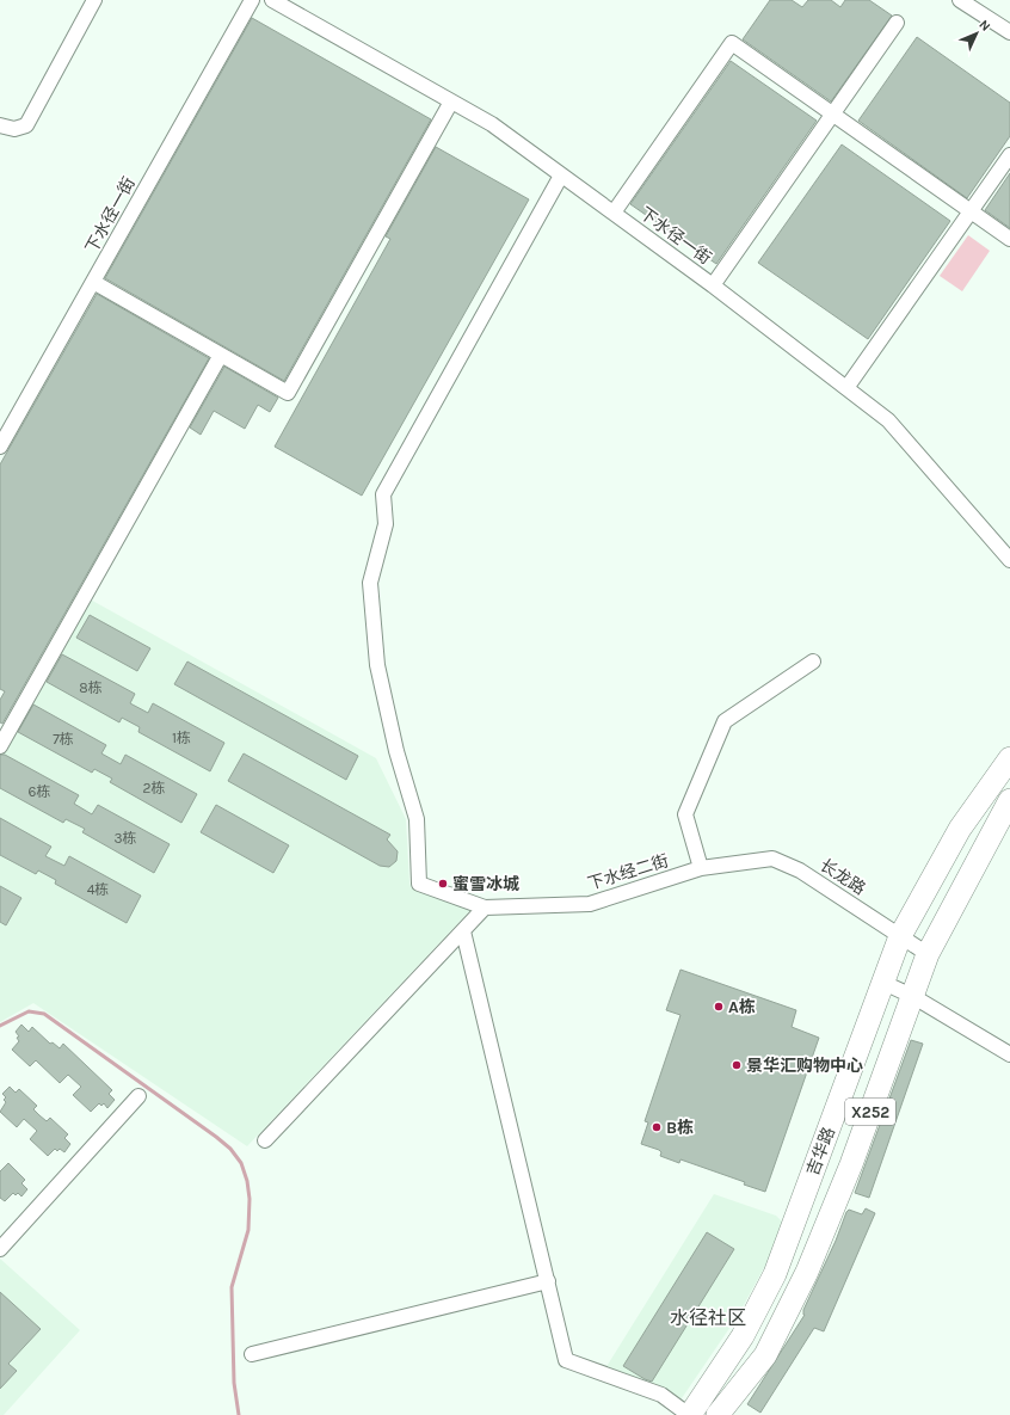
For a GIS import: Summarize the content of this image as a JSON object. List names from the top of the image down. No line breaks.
{"streets":{"main road":["X252","吉华路"],"street":["下水径一街","下水经二街","长龙路"]},"crossings":[["下水径一街","下水经二街"],["下水经二街","长龙路"],["长龙路","吉华路"]],"districts":["水径社区"],"places":["蜜雪冰城","A栋","景华汇购物中心","B栋"],"house_numbers":["8栋","1栋","7栋","2栋","6栋","3栋","4栋"],"north":"top right"}
